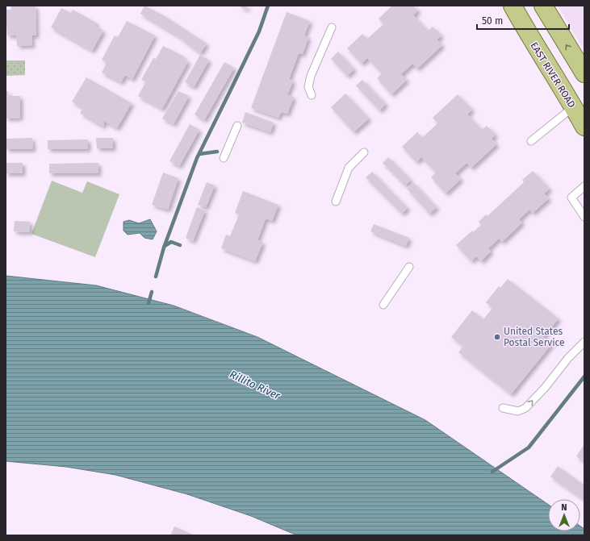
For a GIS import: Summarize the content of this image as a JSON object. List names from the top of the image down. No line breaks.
{"streets":{"main road":["EAST RIVER ROAD"]},"water":["Rillito River"],"places":["United States Postal Service"],"scale_bar":"50 m","north":"top"}
